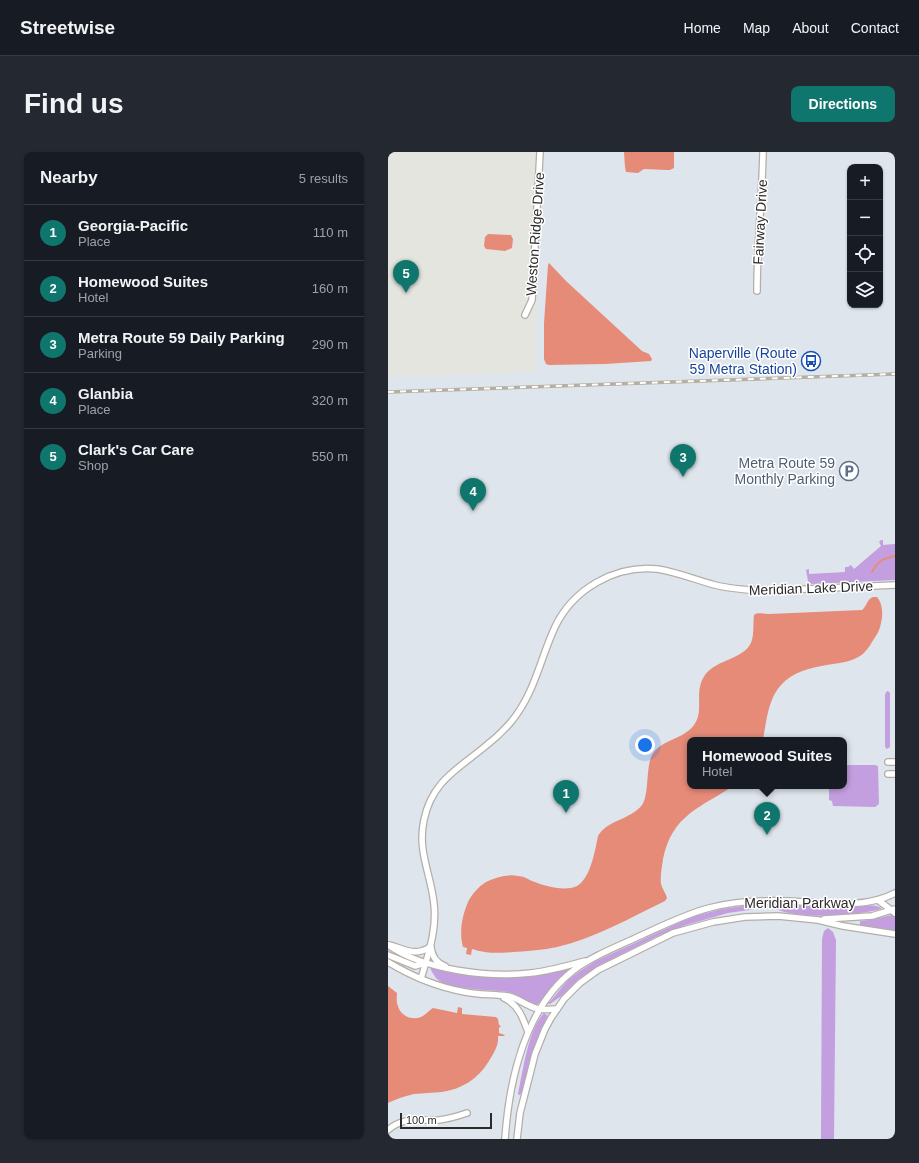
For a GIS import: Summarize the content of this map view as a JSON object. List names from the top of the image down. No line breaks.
{"streets":{"street":["Fairway Drive","Weston Ridge Drive","Meridian Lake Drive","Meridian Parkway"]},"crossings":[["Meridian Lake Drive","Meridian Parkway"]],"places":{"bus stop":["Naperville (Route 59 Metra Station)"],"parking":["Metra Route 59 Monthly Parking"]},"scale_bar":"100 m","page":{"header":"Streetwise","nav":["Home","Map","About","Contact"],"buttons":"Directions","title":"Find us","heading":["Nearby","5 results"],"map_buttons":["+","−"],"list":[{"mark":"1","name":"Georgia-Pacific","note":"Place","value":"110 m"},{"mark":"2","name":"Homewood Suites","note":"Hotel","value":"160 m"},{"mark":"3","name":"Metra Route 59 Daily Parking","note":"Parking","value":"290 m"},{"mark":"4","name":"Glanbia","note":"Place","value":"320 m"},{"mark":"5","name":"Clark's Car Care","note":"Shop","value":"550 m"}],"pins":["5","3","4","1","2"],"popup":["Homewood Suites","Hotel"],"scale":"100 m"}}
